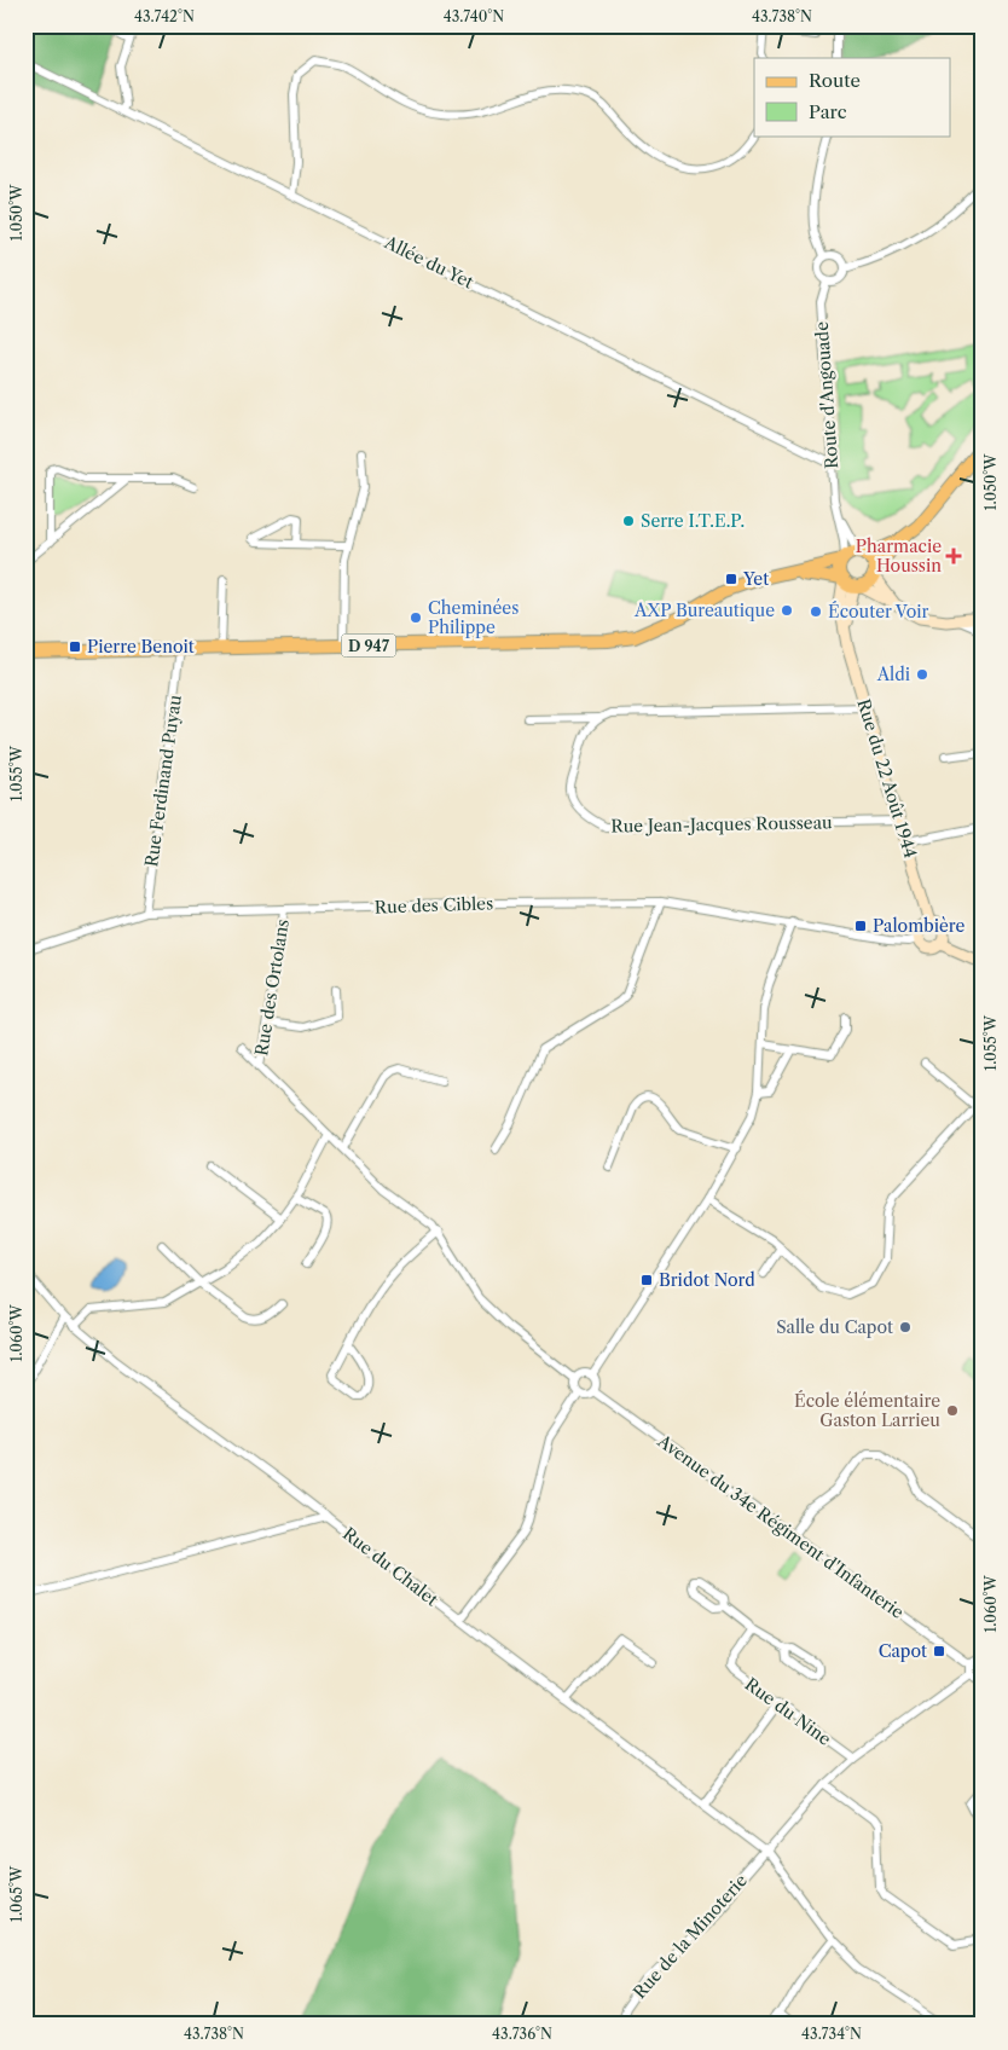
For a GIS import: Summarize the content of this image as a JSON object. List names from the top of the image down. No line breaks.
{"streets":{"main road":["D 947"],"street":["Allée du Yet","Route d'Angouade","Rue du 22 Août 1944","Rue Ferdinand Puyau","Rue Jean-Jacques Rousseau","Rue des Cibles","Rue des Ortolans","Avenue du 34e Régiment d'Infanterie","Rue du Chalet","Rue du Nine","Rue de la Minoterie"]},"crossings":[["Allée du Yet","Route d'Angouade"],["Route d'Angouade","D 947"],["D 947","Rue du 22 Août 1944"],["D 947","Rue Ferdinand Puyau"],["Rue du 22 Août 1944","Rue Jean-Jacques Rousseau"],["Rue du 22 Août 1944","Rue des Cibles"],["Rue Ferdinand Puyau","Rue des Cibles"],["Rue des Cibles","Rue des Ortolans"],["Rue du Chalet","Rue de la Minoterie"],["Rue du Nine","Rue de la Minoterie"]],"places":{"other":["Serre I.T.E.P.","AXP Bureautique","Écouter Voir","Cheminées Philippe","Aldi","Salle du Capot","École élémentaire Gaston Larrieu"],"health":["Pharmacie Houssin"],"transit":["Yet","Pierre Benoit","Palombière","Bridot Nord","Capot"]},"legend":["Route","Parc"],"coordinates":["43.742°N","43.740°N","43.738°N","1.050°W","1.055°W","1.060°W","1.065°W","43.736°N","43.734°N"]}
